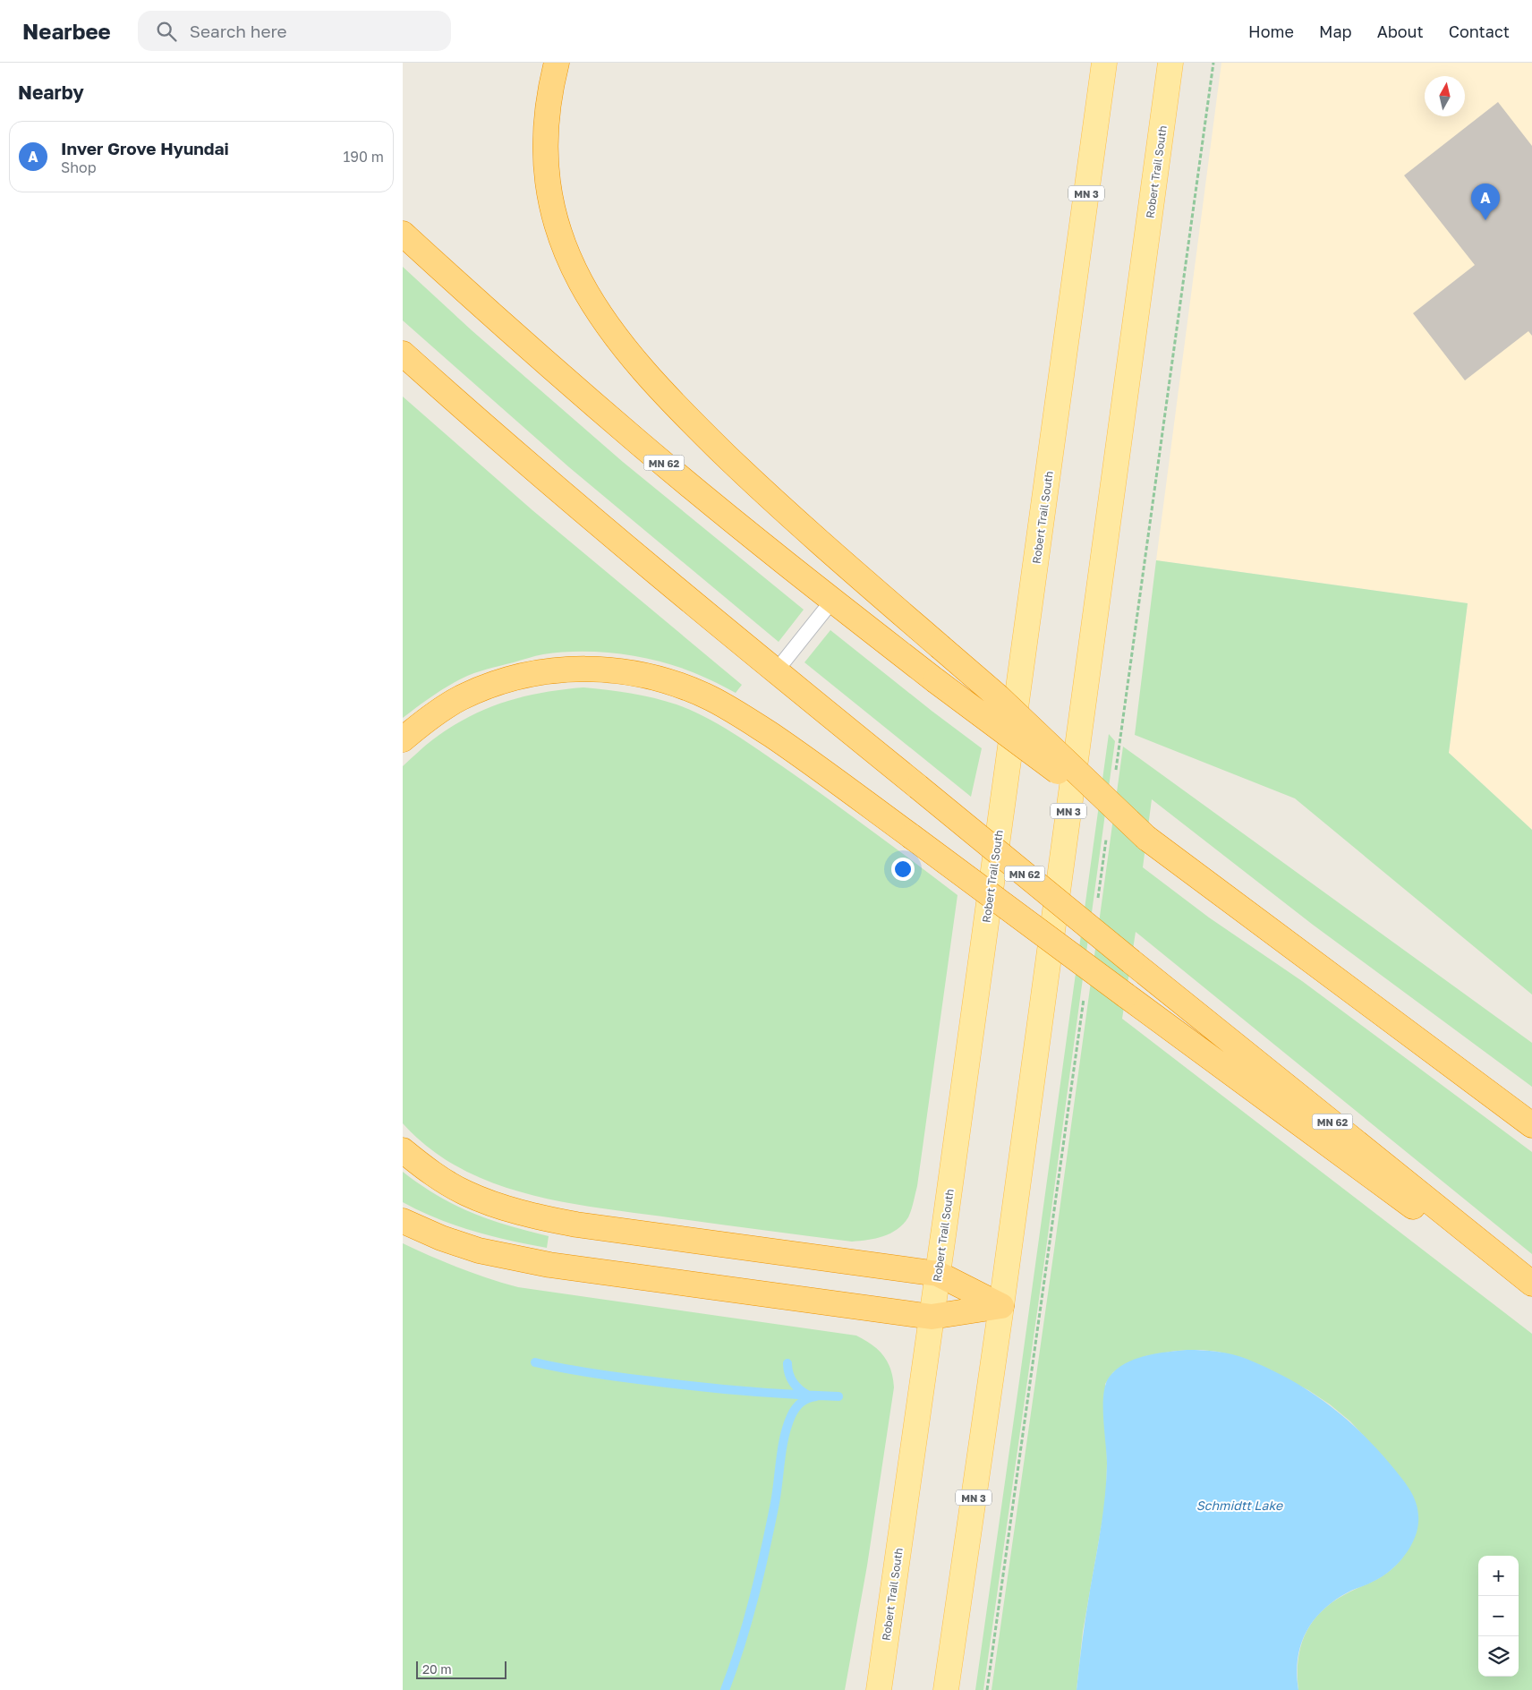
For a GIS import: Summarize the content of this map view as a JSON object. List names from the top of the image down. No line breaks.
{"streets":{"highway":["MN 62"],"main road":["Robert Trail South","MN 3"]},"water":["Schmidtt Lake"],"scale_bar":"20 m","north":"top","page":{"header":"Nearbee","search":"Search here","nav":["Home","Map","About","Contact"],"heading":"Nearby","list":[{"mark":"A","name":"Inver Grove Hyundai","note":"Shop","value":"190 m"}],"pins":"A","map_buttons":["+","−"],"scale":"20 m"}}
